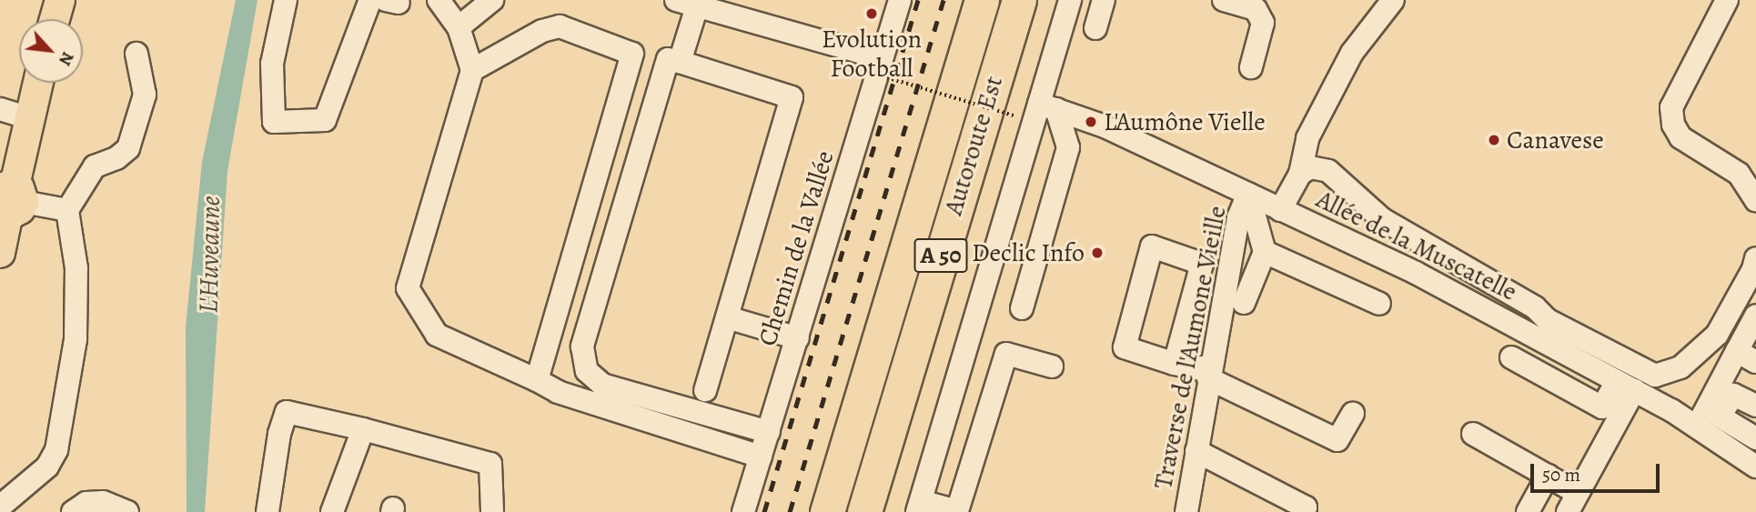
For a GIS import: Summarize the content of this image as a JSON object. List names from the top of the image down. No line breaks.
{"streets":{"highway":["Autoroute Est","A 50"],"street":["Allée de la Muscatelle","Chemin de la Vallée","Traverse de l'Aumone Vieille"]},"crossings":[["Allée de la Muscatelle","Traverse de l'Aumone Vieille"]],"water":["L'Huveaune"],"places":["Evolution Football","L'Aumône Vielle","Canavese","Declic Info"],"scale_bar":"50 m","north":"bottom right"}
